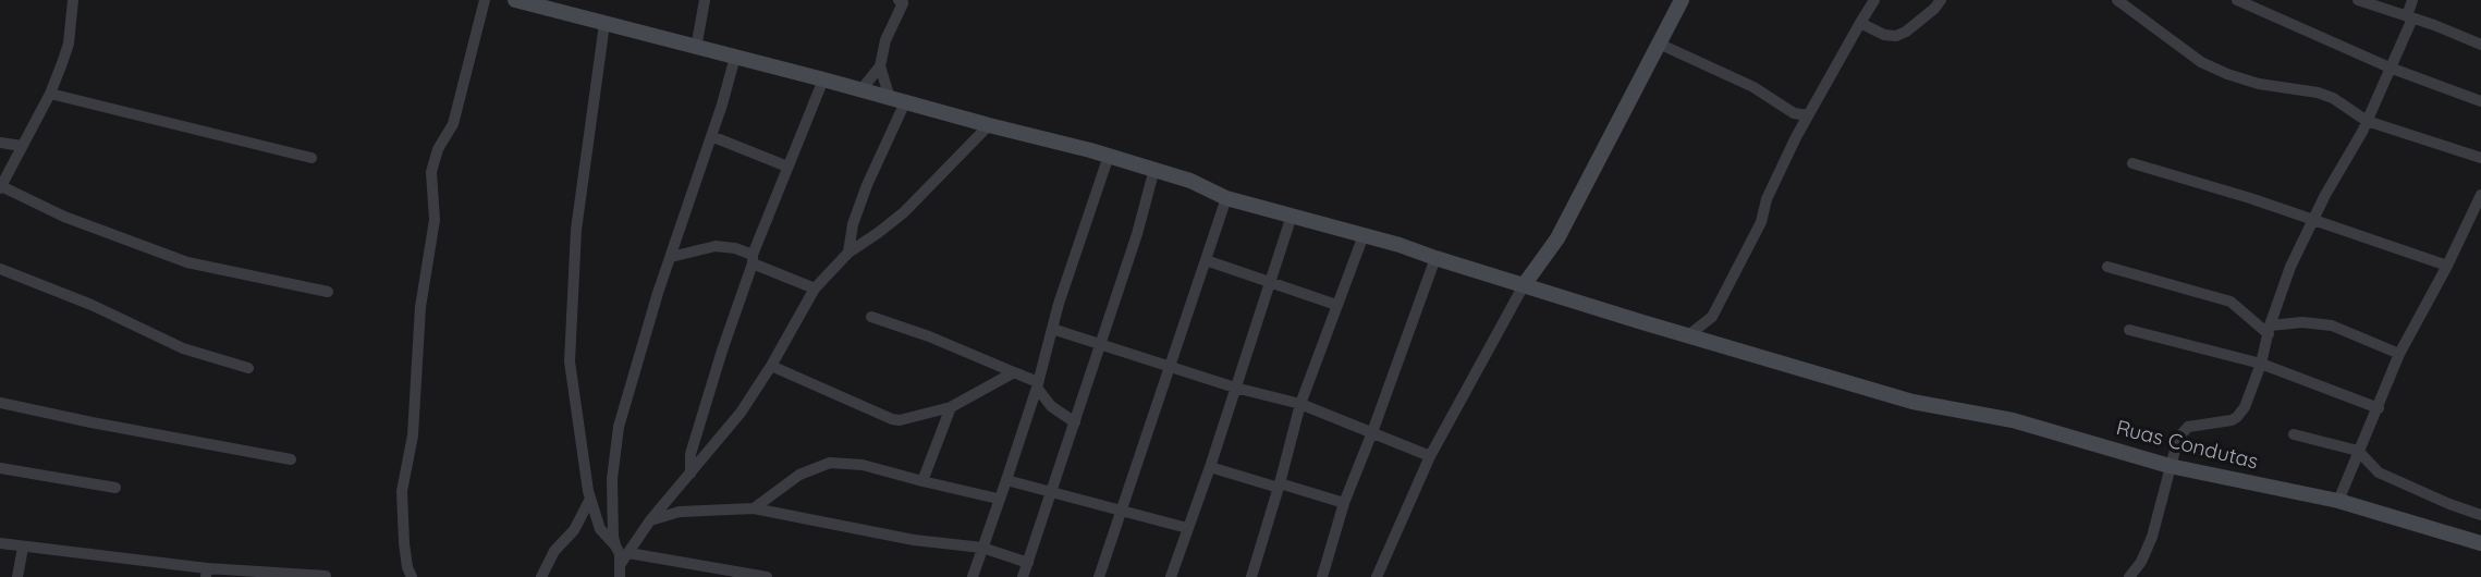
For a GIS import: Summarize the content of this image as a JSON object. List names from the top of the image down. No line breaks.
{"streets":{"street":["Ruas Condutas"]}}
